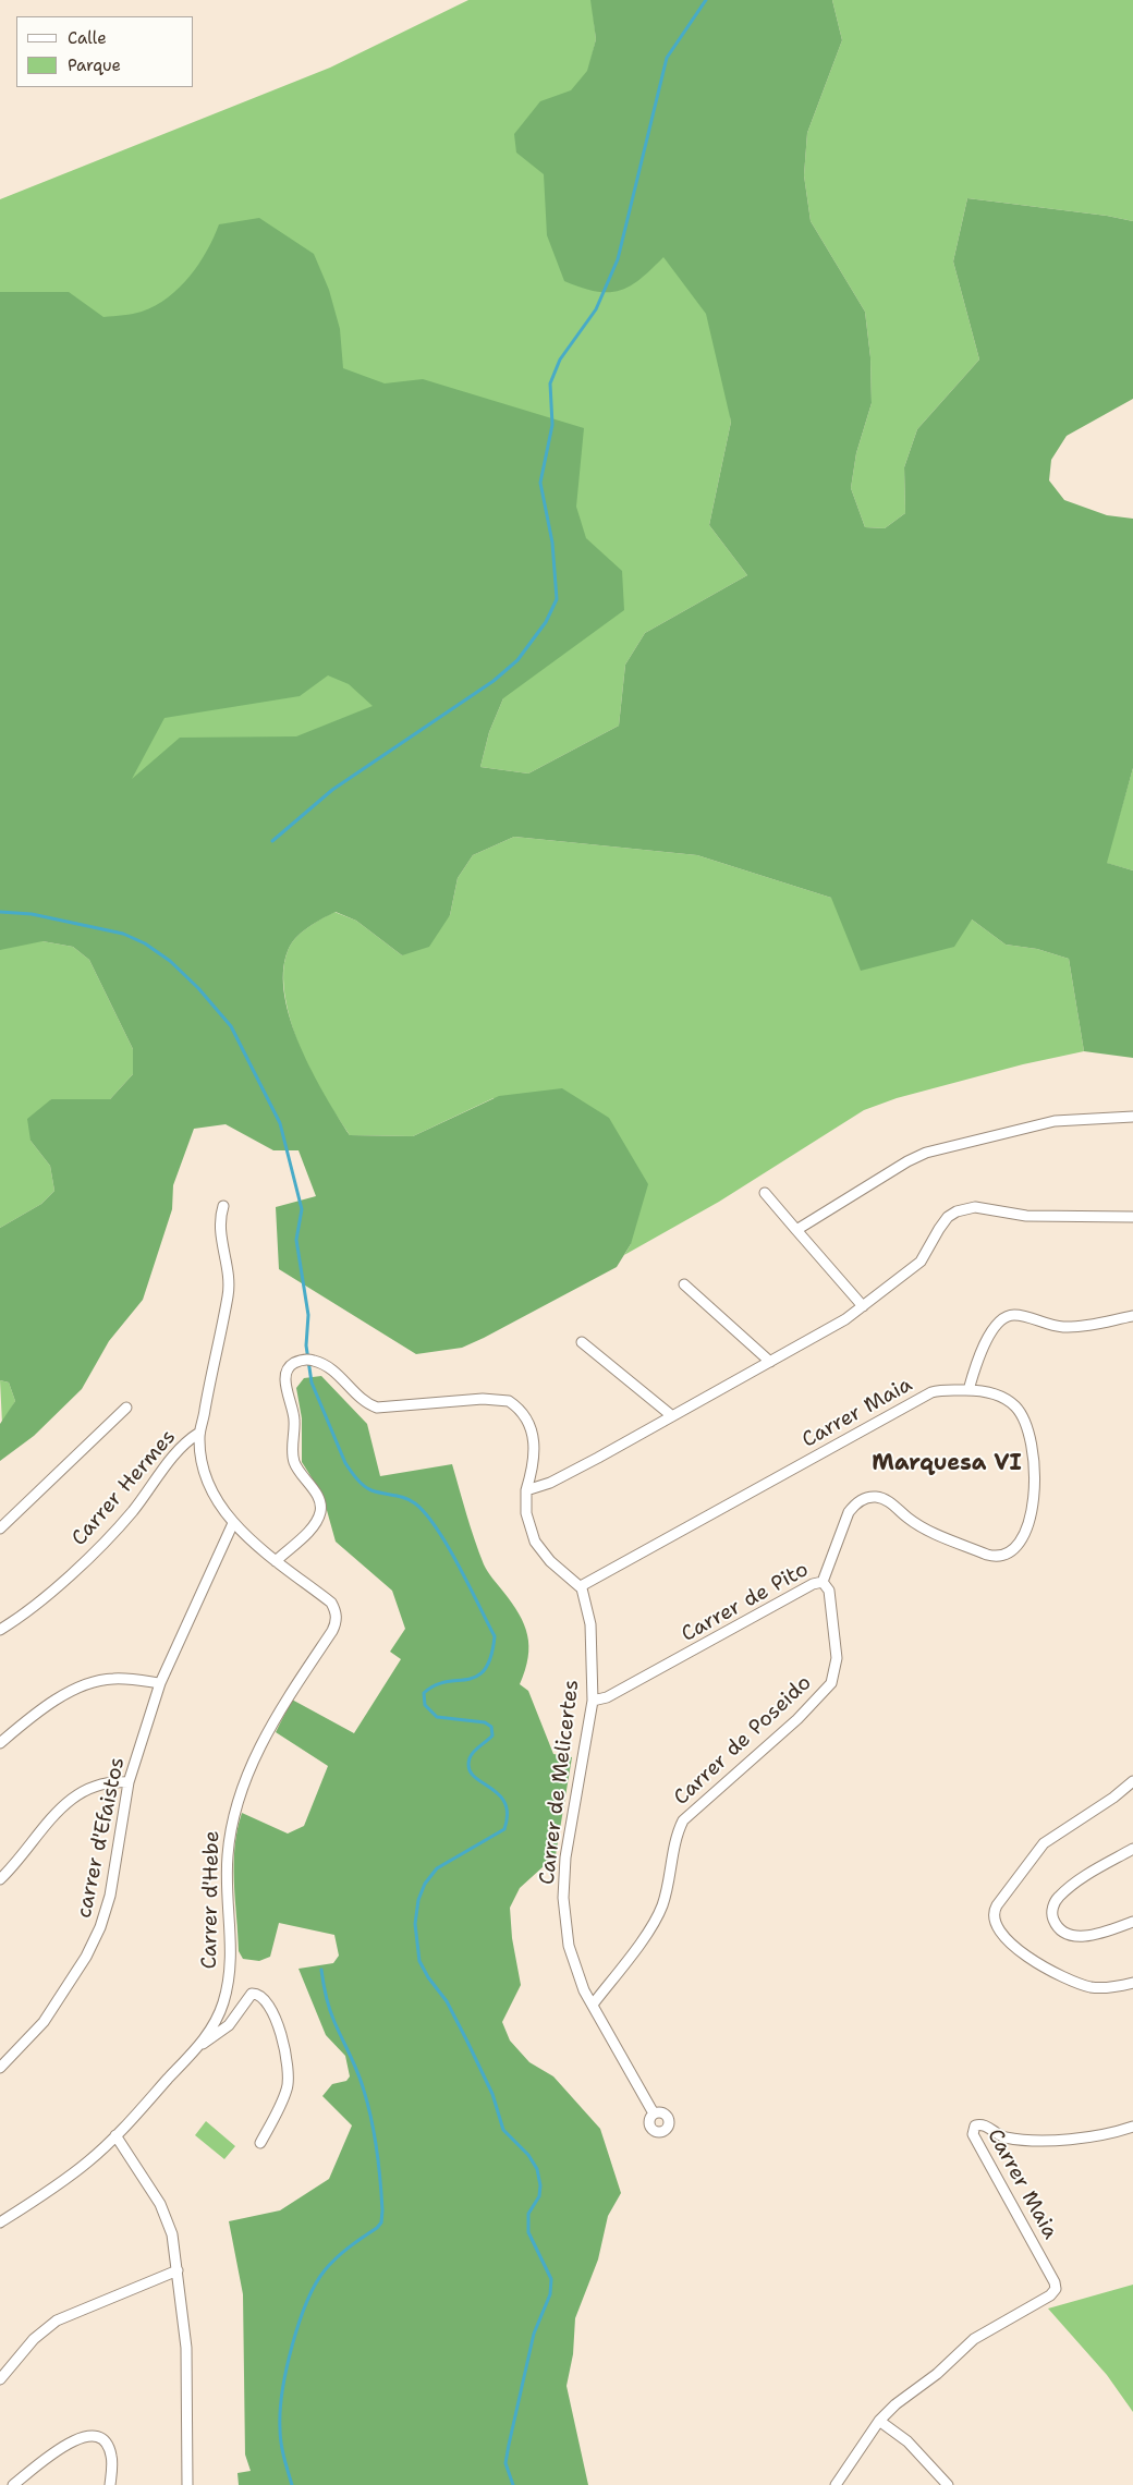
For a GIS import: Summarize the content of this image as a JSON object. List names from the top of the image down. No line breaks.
{"streets":{"street":["Carrer Maia","Carrer Hermes","Carrer de Pito","Carrer de Poseido","Carrer de Melicertes","carrer d'Efaistos","Carrer d'Hebe"]},"crossings":[["Carrer Maia","Carrer de Pito"],["Carrer Maia","Carrer de Melicertes"],["Carrer Hermes","Carrer d'Hebe"],["Carrer de Pito","Carrer de Poseido"],["Carrer de Pito","Carrer de Melicertes"],["Carrer de Poseido","Carrer de Melicertes"],["carrer d'Efaistos","Carrer d'Hebe"]],"districts":["Marquesa VI"],"legend":["Calle","Parque"]}
